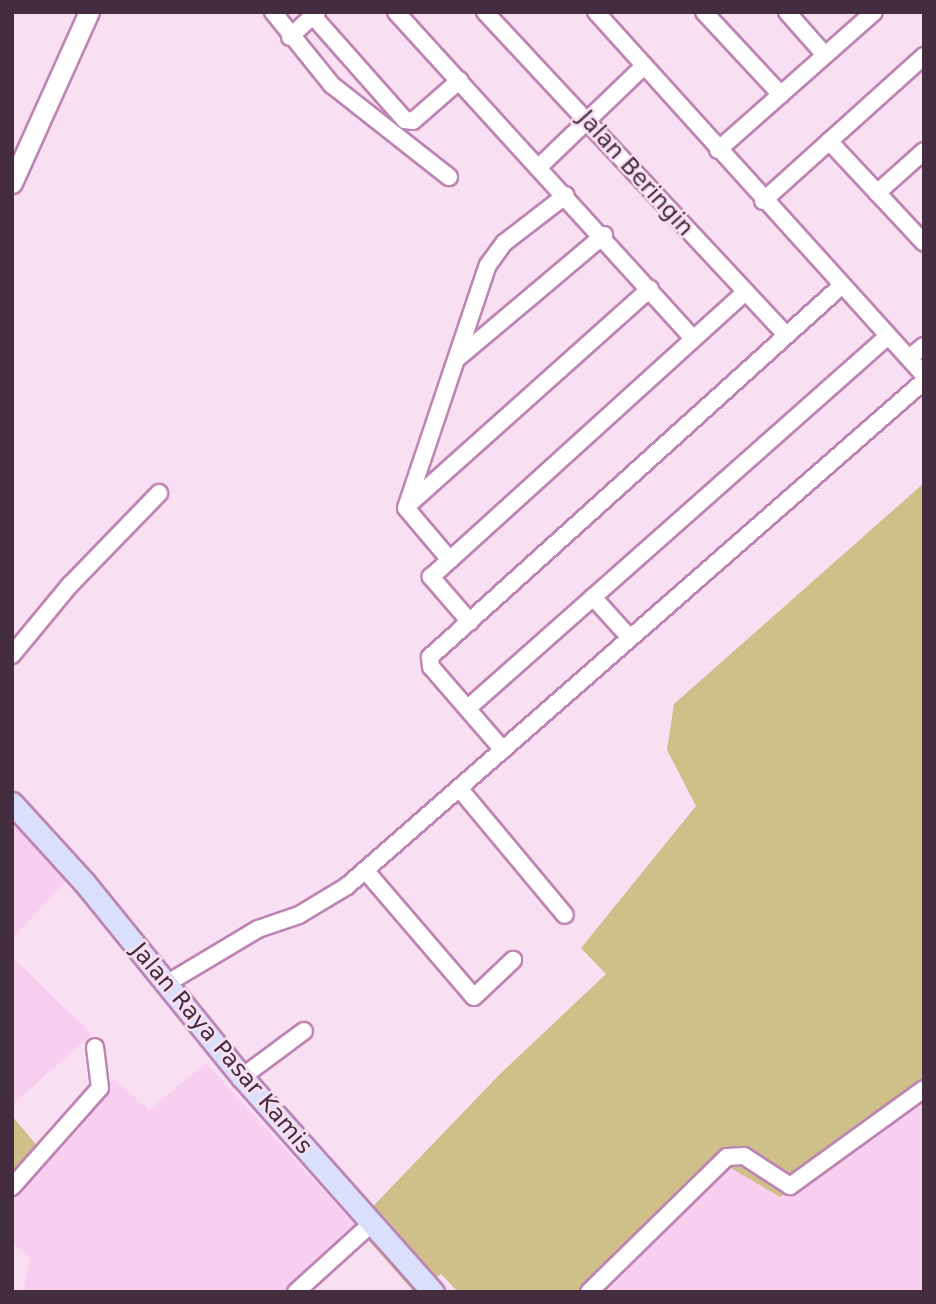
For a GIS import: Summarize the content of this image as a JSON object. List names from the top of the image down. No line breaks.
{"streets":{"main road":["Jalan Raya Pasar Kamis"],"street":["Jalan Beringin"]}}
